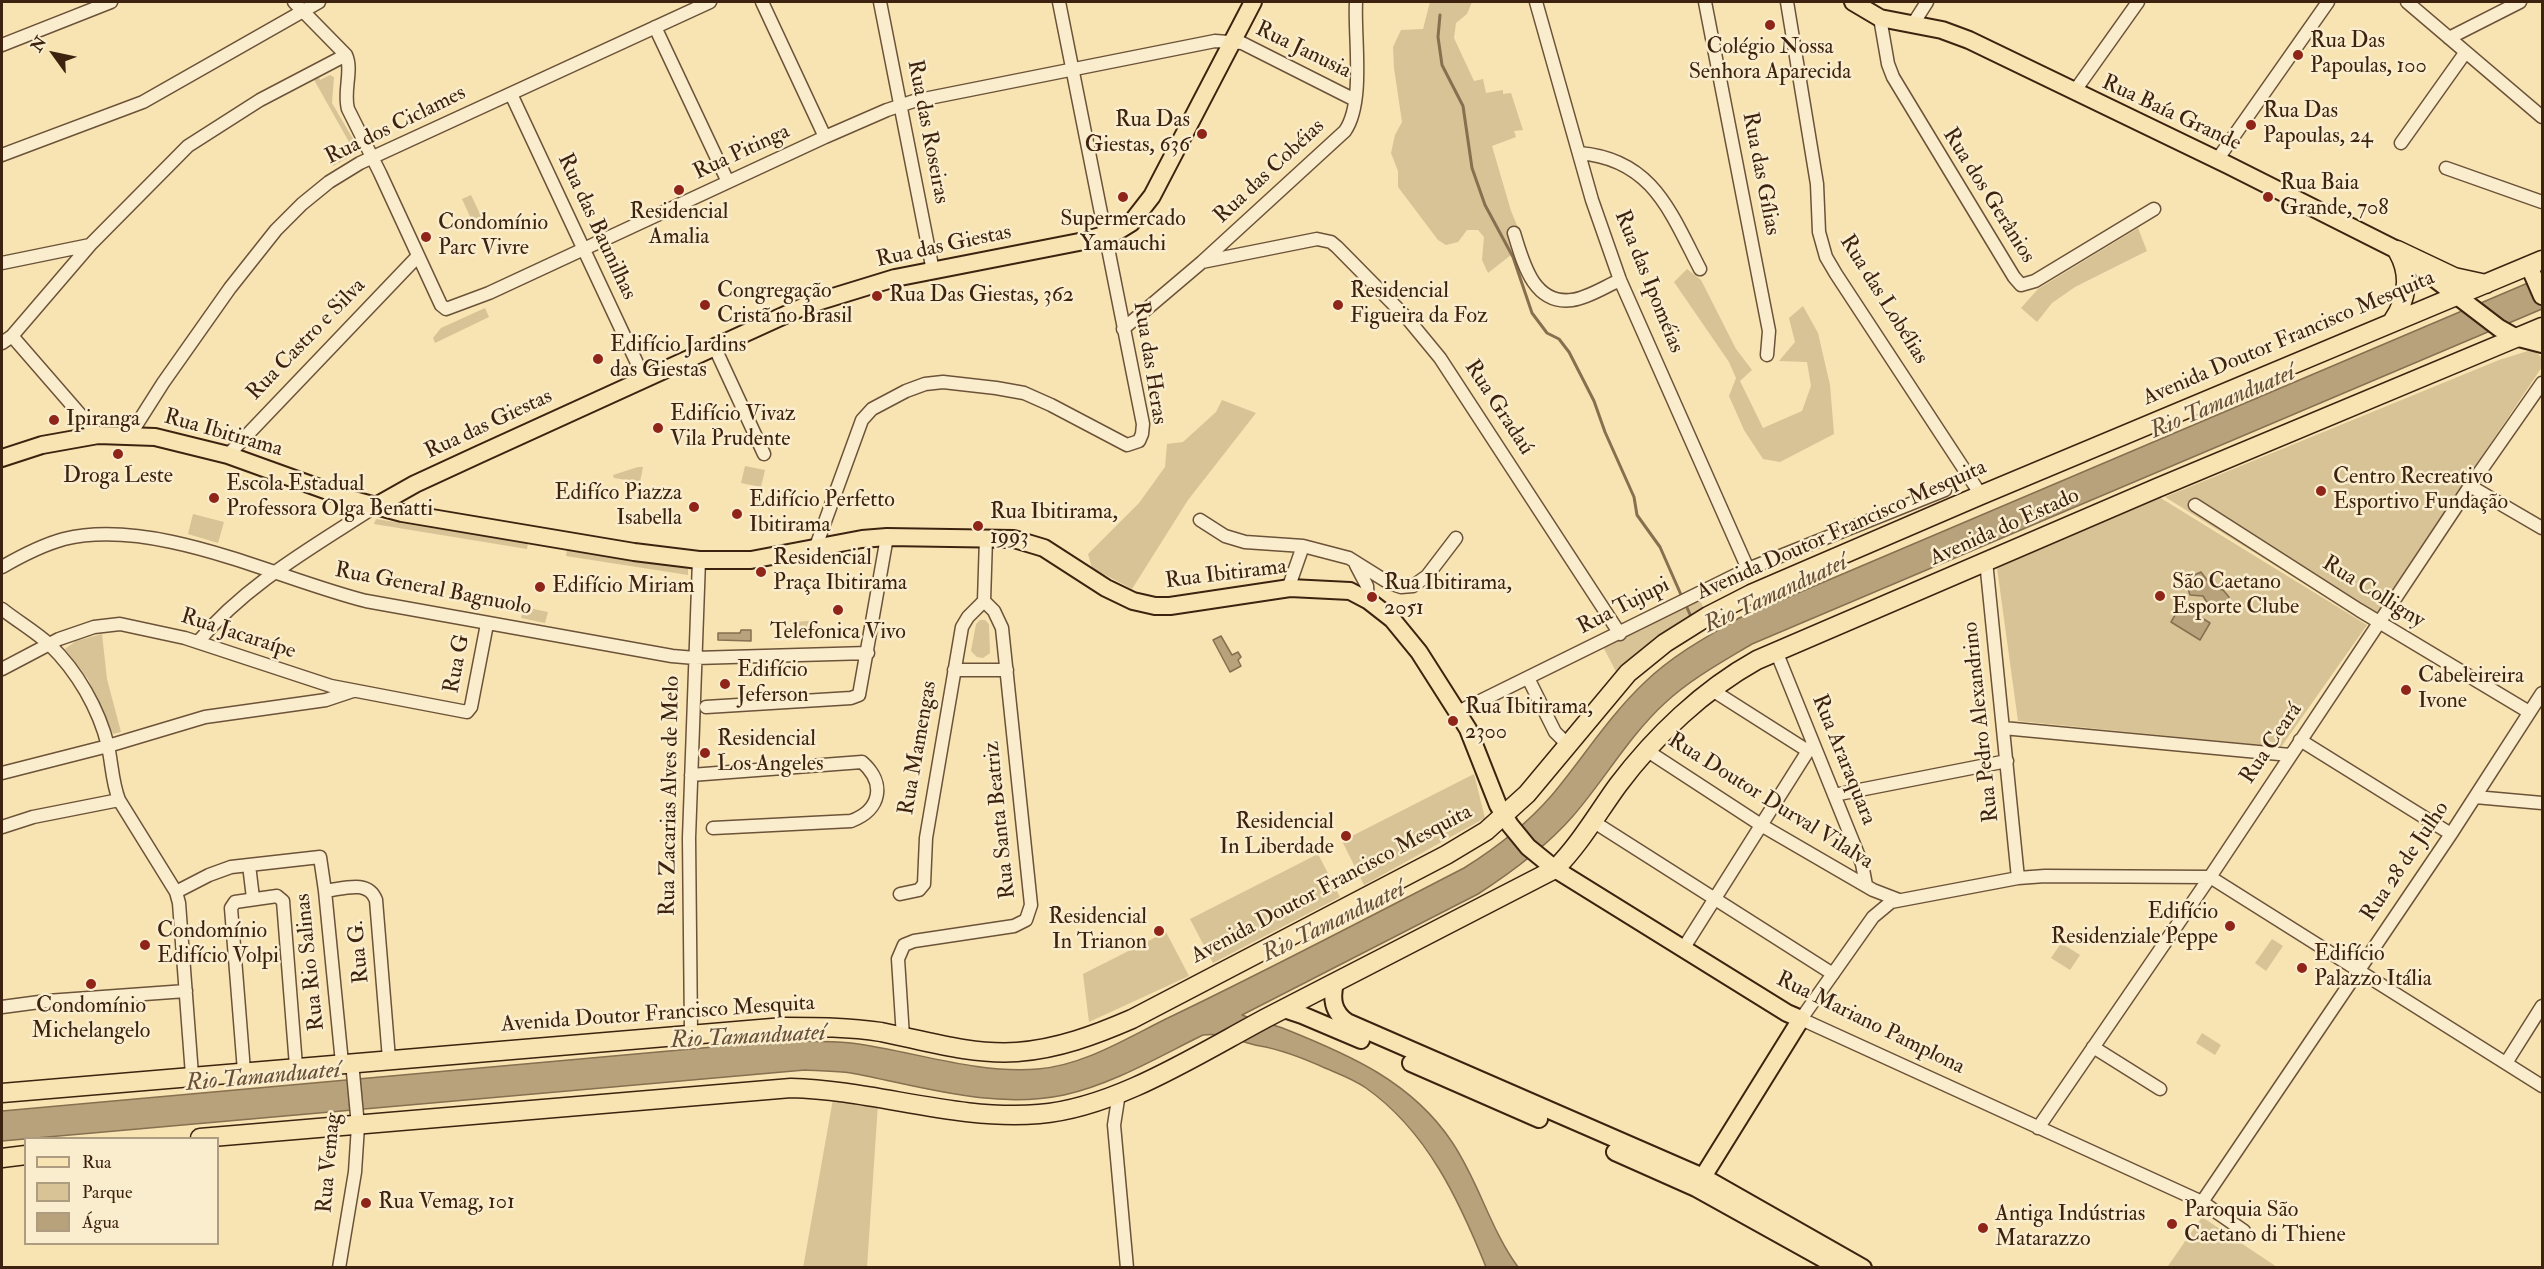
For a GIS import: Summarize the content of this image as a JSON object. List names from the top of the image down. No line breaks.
{"streets":{"highway":["Avenida Doutor Francisco Mesquita","Avenida do Estado"],"main road":["Rua Baía Grande","Rua das Giestas","Rua Ibitirama","Rua Mariano Pamplona"],"street":["Rua Janusia","Rua dos Ciclames","Rua das Roseiras","Rua Pitinga","Rua das Cobéias","Rua das Gílias","Rua dos Gerânios","Rua das Baunilhas","Rua das Ipoméias","Rua das Lobélias","Rua Castro e Silva","Rua das Heras","Rua Gradaú","Rua General Bagnuolo","Rua Colligny","Rua Tujupi","Rua Jacaraípe","Rua G","Rua Pedro Alexandrino","Rua Ceará","Rua Mamengas","Rua Araraquara","Rua Zacarias Alves de Melo","Rua Doutor Durval Vilalva","Rua Santa Beatriz","Rua 28 de Julho","Rua G.","Rua Rio Salinas","Rua Vemag"]},"crossings":[["Rua Janusia","Rua Pitinga"],["Rua Janusia","Rua das Cobéias"],["Rua Janusia","Rua das Giestas"],["Rua Baía Grande","Rua dos Gerânios"],["Rua Baía Grande","Avenida Doutor Francisco Mesquita"],["Rua Baía Grande","Avenida do Estado"],["Rua dos Ciclames","Rua Pitinga"],["Rua dos Ciclames","Rua das Baunilhas"],["Rua dos Ciclames","Rua Ibitirama"],["Rua das Roseiras","Rua Pitinga"],["Rua das Roseiras","Rua das Giestas"],["Rua Pitinga","Rua das Baunilhas"],["Rua Pitinga","Rua das Giestas"],["Rua Pitinga","Rua Castro e Silva"],["Rua Pitinga","Rua das Heras"],["Rua das Cobéias","Rua das Heras"],["Rua das Cobéias","Rua Gradaú"],["Rua das Baunilhas","Rua das Giestas"],["Rua das Giestas","Rua das Heras"],["Rua das Giestas","Rua Ibitirama"],["Rua das Ipoméias","Rua Tujupi"],["Rua das Lobélias","Avenida Doutor Francisco Mesquita"],["Avenida Doutor Francisco Mesquita","Rua Ibitirama"],["Avenida Doutor Francisco Mesquita","Rua Zacarias Alves de Melo"],["Avenida Doutor Francisco Mesquita","Rua Santa Beatriz"],["Avenida Doutor Francisco Mesquita","Rua G."],["Avenida Doutor Francisco Mesquita","Rua Rio Salinas"],["Avenida Doutor Francisco Mesquita","Rua Mariano Pamplona"],["Avenida Doutor Francisco Mesquita","Rua Vemag"],["Rua Castro e Silva","Rua Ibitirama"],["Rua das Heras","Rua Ibitirama"],["Rua Gradaú","Rua Tujupi"],["Rua Ibitirama","Rua Tujupi"],["Rua Ibitirama","Rua Zacarias Alves de Melo"],["Rua Ibitirama","Rua Mariano Pamplona"],["Avenida do Estado","Rua Pedro Alexandrino"],["Avenida do Estado","Rua Araraquara"],["Avenida do Estado","Rua Doutor Durval Vilalva"],["Avenida do Estado","Rua Mariano Pamplona"],["Rua General Bagnuolo","Rua G"],["Rua General Bagnuolo","Rua Zacarias Alves de Melo"],["Rua Colligny","Rua Ceará"],["Rua Colligny","Rua 28 de Julho"],["Rua Jacaraípe","Rua G"],["Rua Ceará","Rua Mariano Pamplona"],["Rua Mamengas","Rua Santa Beatriz"],["Rua Araraquara","Rua Doutor Durval Vilalva"],["Rua 28 de Julho","Rua Mariano Pamplona"],["Rua G.","Rua Rio Salinas"],["Rua Rio Salinas","Rua Vemag"]],"water":["Rio Tamanduateí"],"places":["Colégio Nossa Senhora Aparecida","Rua Das Papoulas, 100","Rua Das Papoulas, 24","Rua Das Giestas, 636","Residencial Amalia","Supermercado Yamauchi","Rua Baia Grande, 708","Condomínio Parc Vivre","Rua Das Giestas, 362","Congregação Cristã no Brasil","Residencial Figueira da Foz","Edifício Jardins das Giestas","Ipiranga","Edifício Vivaz Vila Prudente","Droga Leste","Centro Recreativo Esportivo Fundação","Escola Estadual Professora Olga Benatti","Edifíco Piazza Isabella","Edifício Perfetto Ibitirama","Rua Ibitirama, 1993","Residencial Praça Ibitirama","Edifício Miriam","São Caetano Esporte Clube","Rua Ibitirama, 2051","Telefonica Vivo","Edifício Jeferson","Cabeleireira Ivone","Rua Ibitirama, 2300","Residencial Los Angeles","Residencial In Liberdade","Edifício Residenziale Peppe","Residencial In Trianon","Condomínio Edifício Volpi","Edifício Palazzo Itália","Condomínio Michelangelo","Rua Vemag, 101","Paroquia São Caetano di Thiene","Antiga Indústrias Matarazzo"],"legend":["Rua","Parque","Água"],"north":"top left"}
